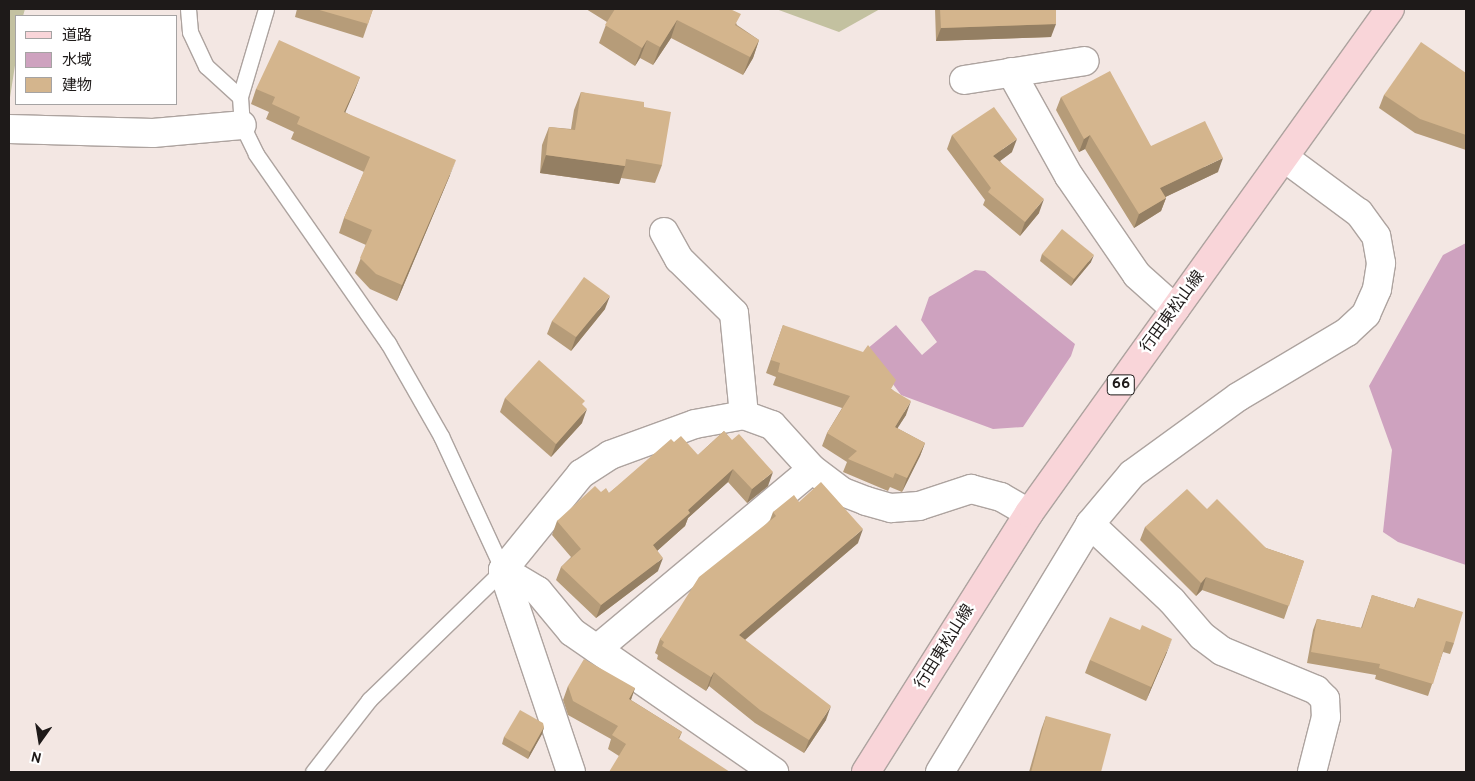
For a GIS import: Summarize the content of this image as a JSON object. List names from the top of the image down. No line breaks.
{"streets":{"main road":["行田東松山線","66"]},"legend":["道路","水域","建物"],"north":"bottom"}
